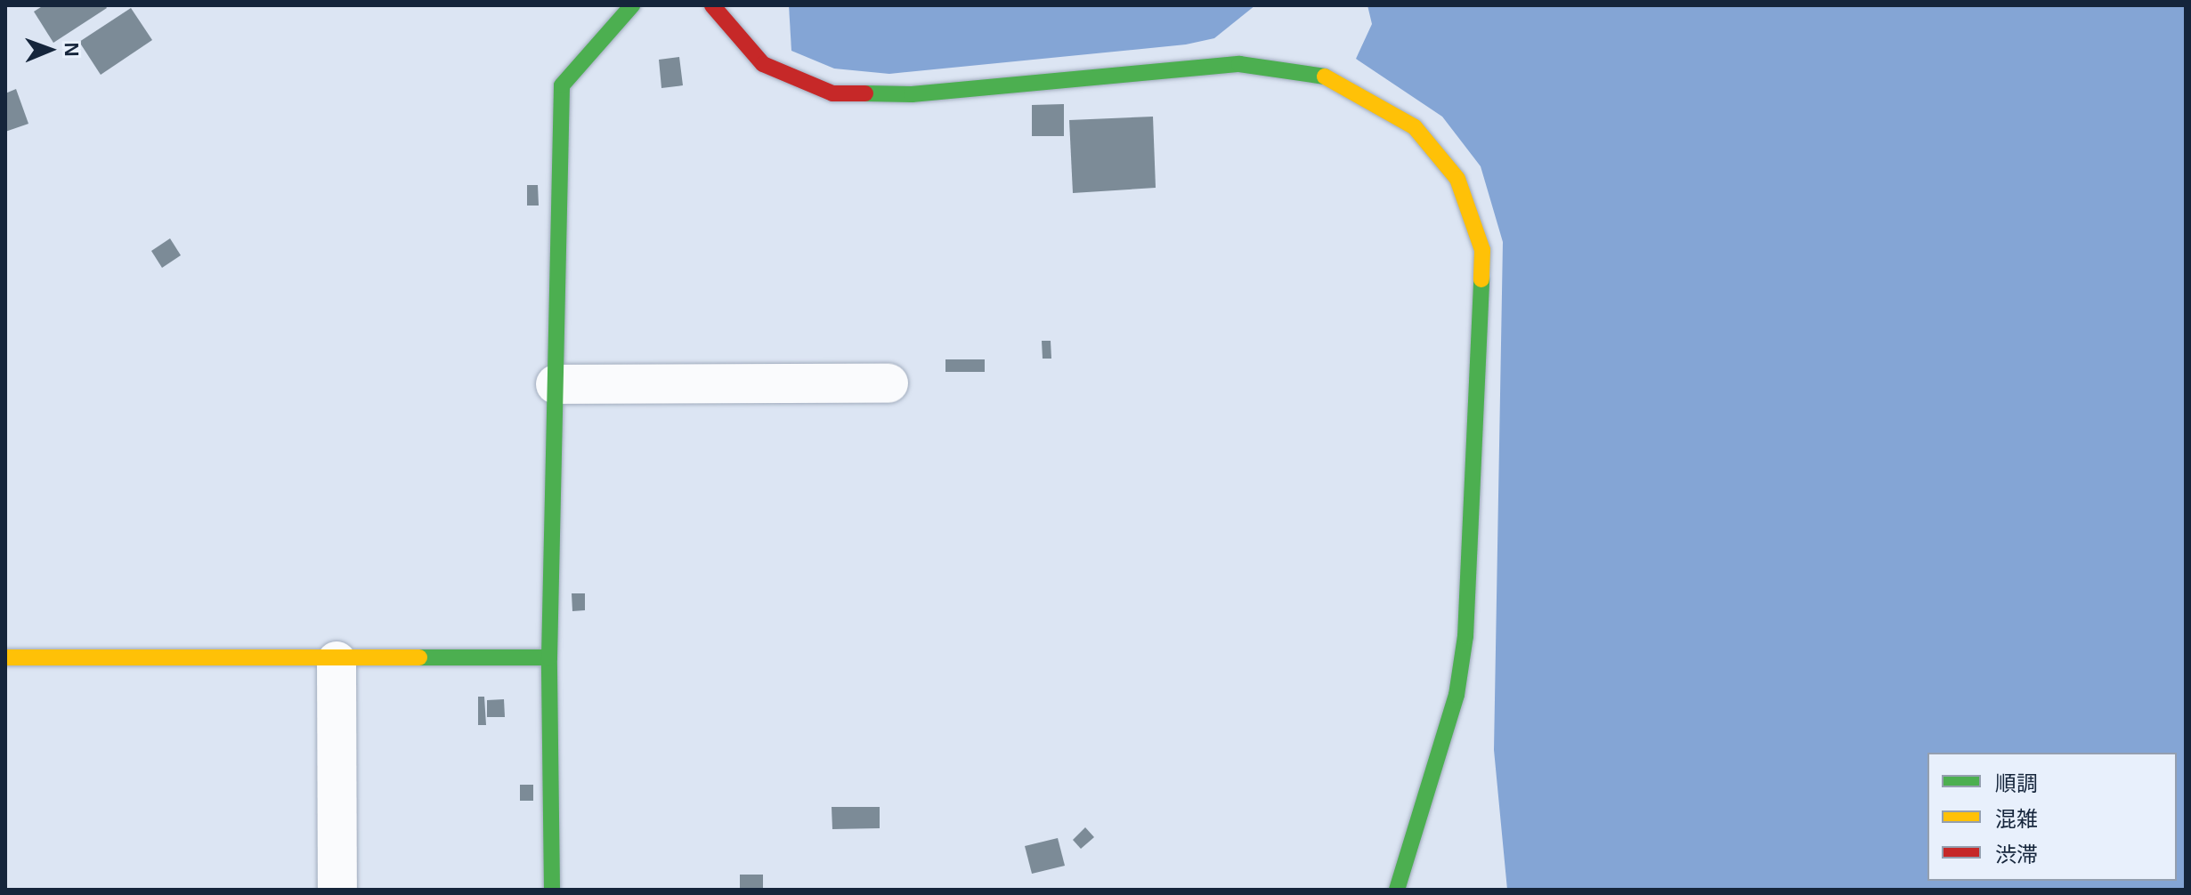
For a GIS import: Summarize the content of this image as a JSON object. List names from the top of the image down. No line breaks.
{"legend":["順調","混雑","渋滞"],"north":"right"}
